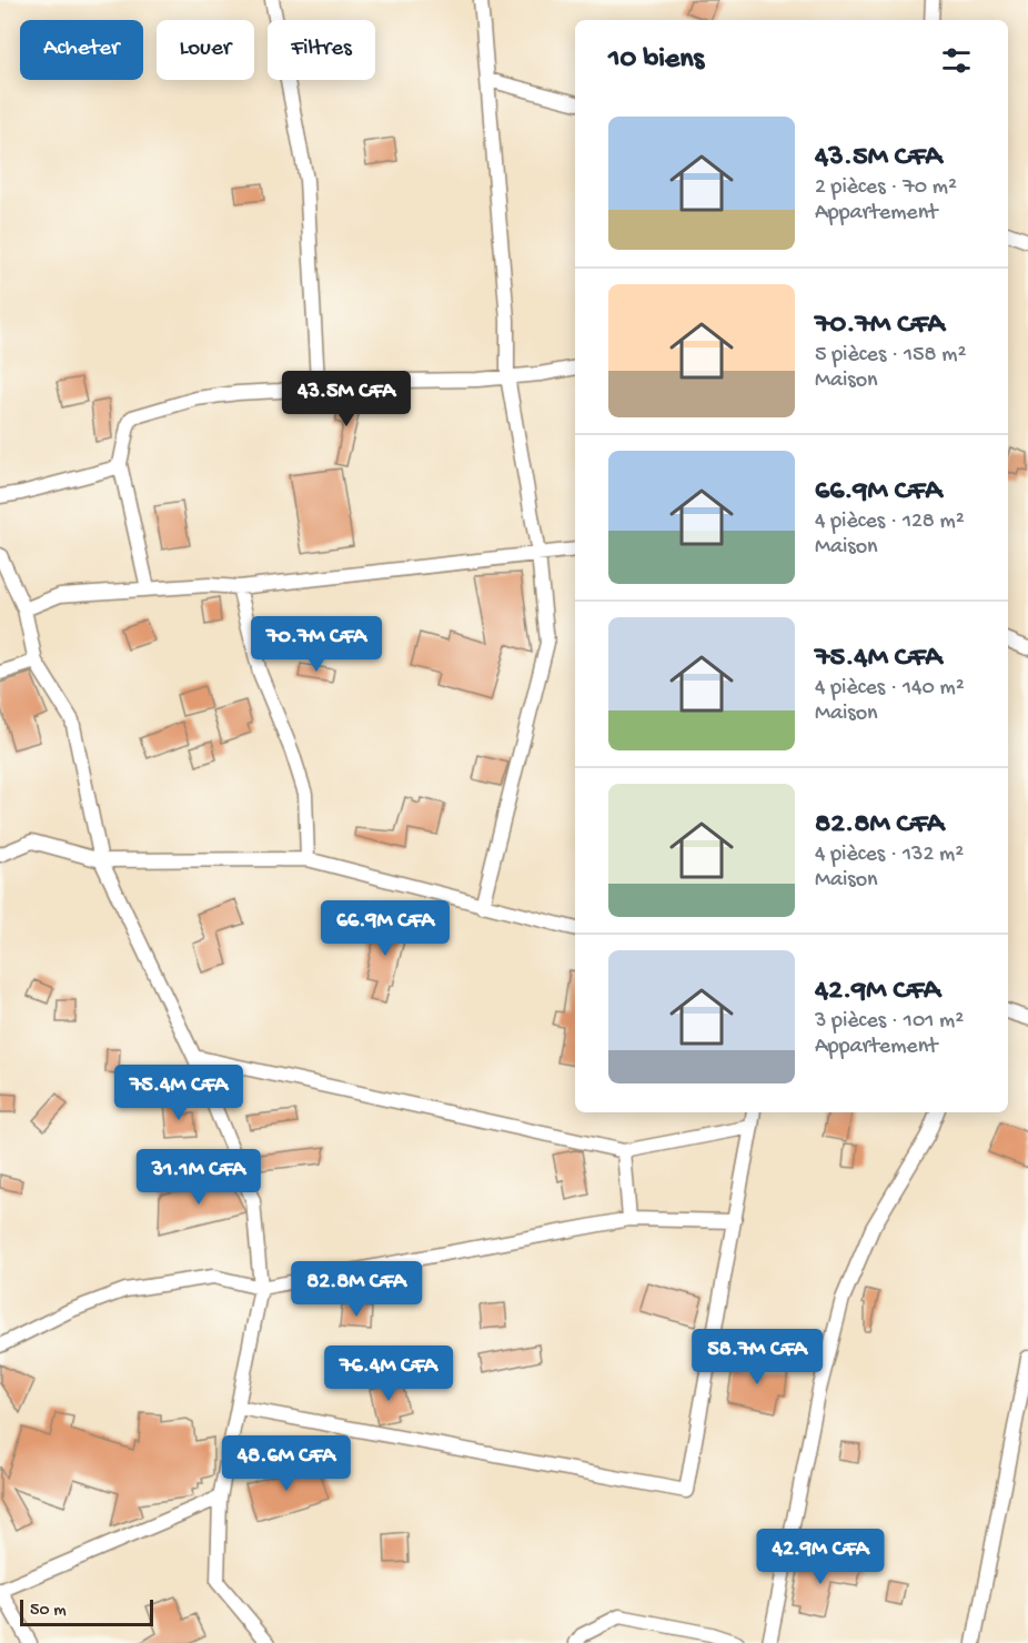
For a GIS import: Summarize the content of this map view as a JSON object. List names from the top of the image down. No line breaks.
{"scale_bar":"50 m","page":{"chip":["Acheter","Louer","Filtres"],"heading":"10 biens","list":[{"name":"43.5M CFA","note":"2 pièces · 70 m² · Appartement"},{"name":"70.7M CFA","note":"5 pièces · 158 m² · Maison"},{"name":"66.9M CFA","note":"4 pièces · 128 m² · Maison"},{"name":"75.4M CFA","note":"4 pièces · 140 m² · Maison"},{"name":"82.8M CFA","note":"4 pièces · 132 m² · Maison"},{"name":"42.9M CFA","note":"3 pièces · 101 m² · Appartement"}],"price":["43.5M CFA","70.7M CFA","66.9M CFA","75.4M CFA","31.1M CFA","82.8M CFA","58.7M CFA","76.4M CFA","48.6M CFA","42.9M CFA"],"scale":"50 m"}}
